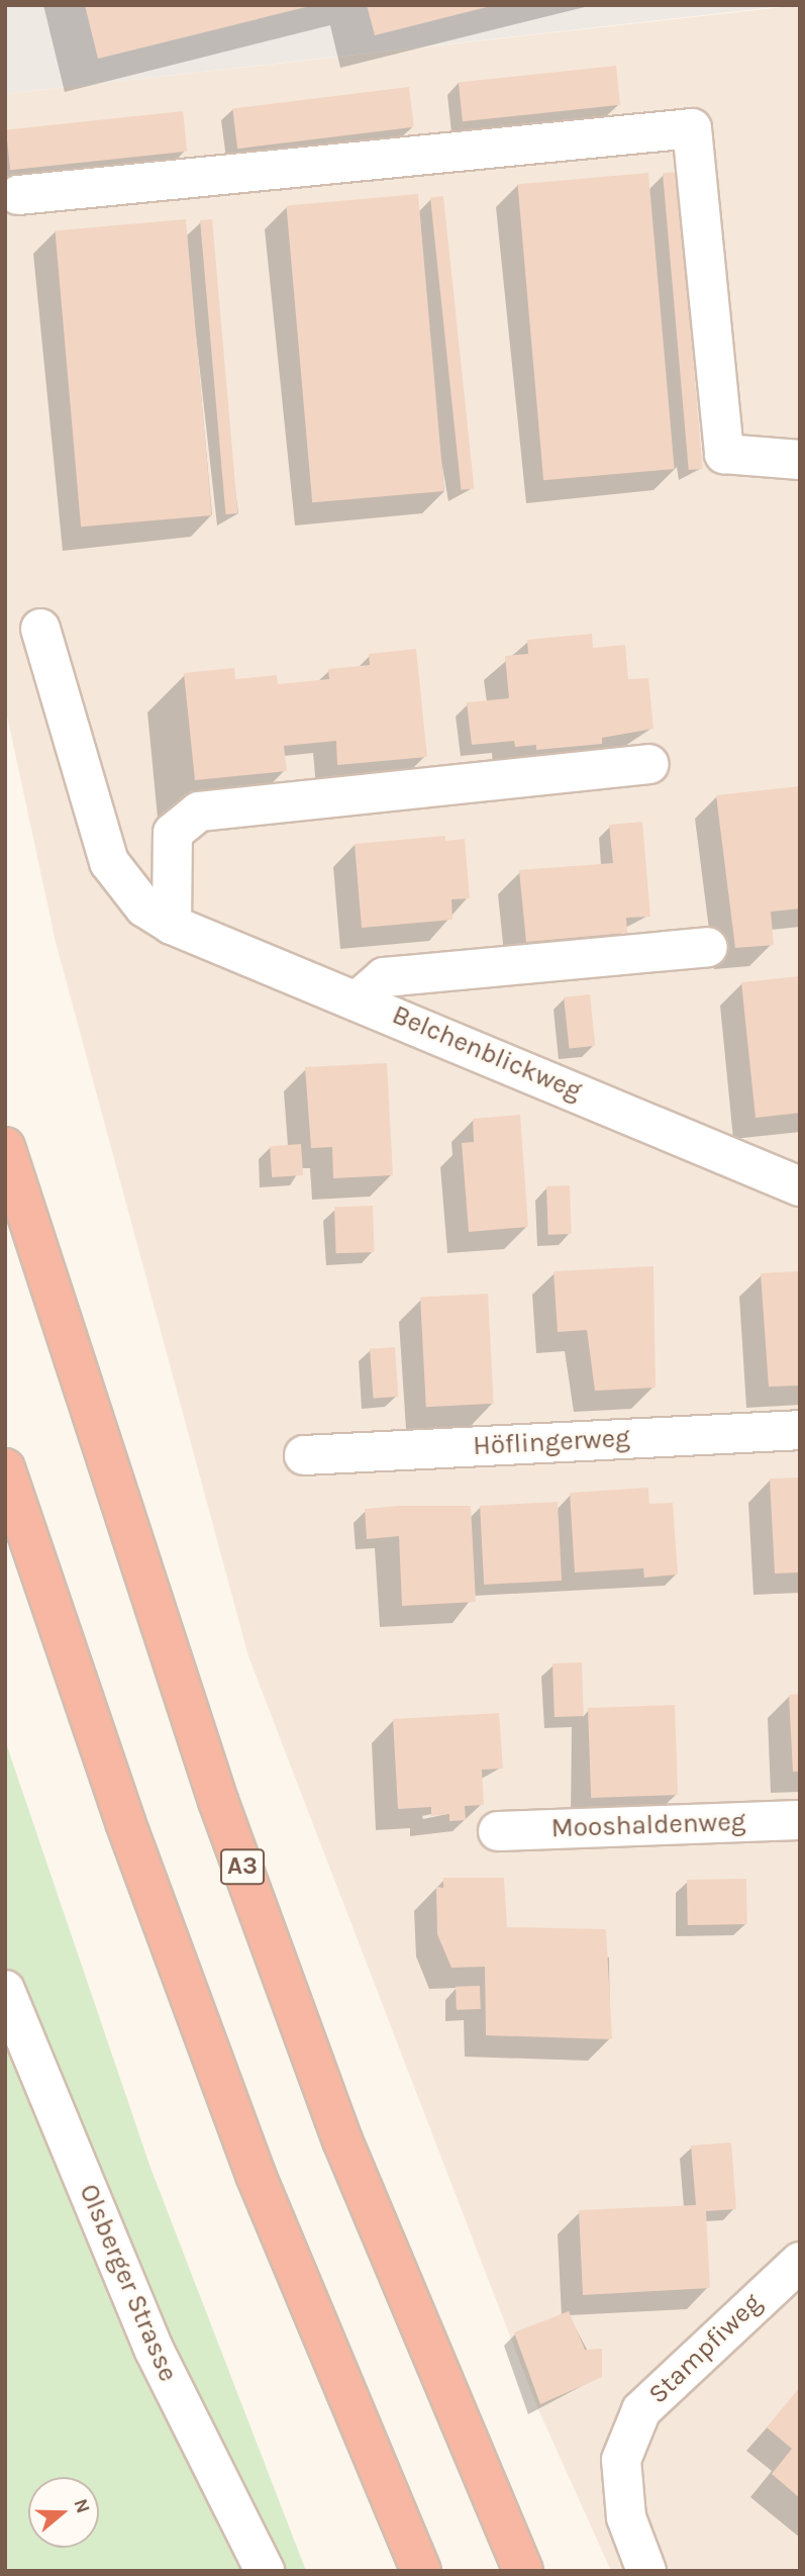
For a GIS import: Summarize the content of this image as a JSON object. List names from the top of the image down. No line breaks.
{"streets":{"highway":["A3"],"street":["Belchenblickweg","Höflingerweg","Mooshaldenweg","Olsberger Strasse","Stampfiweg"]},"north":"right"}
